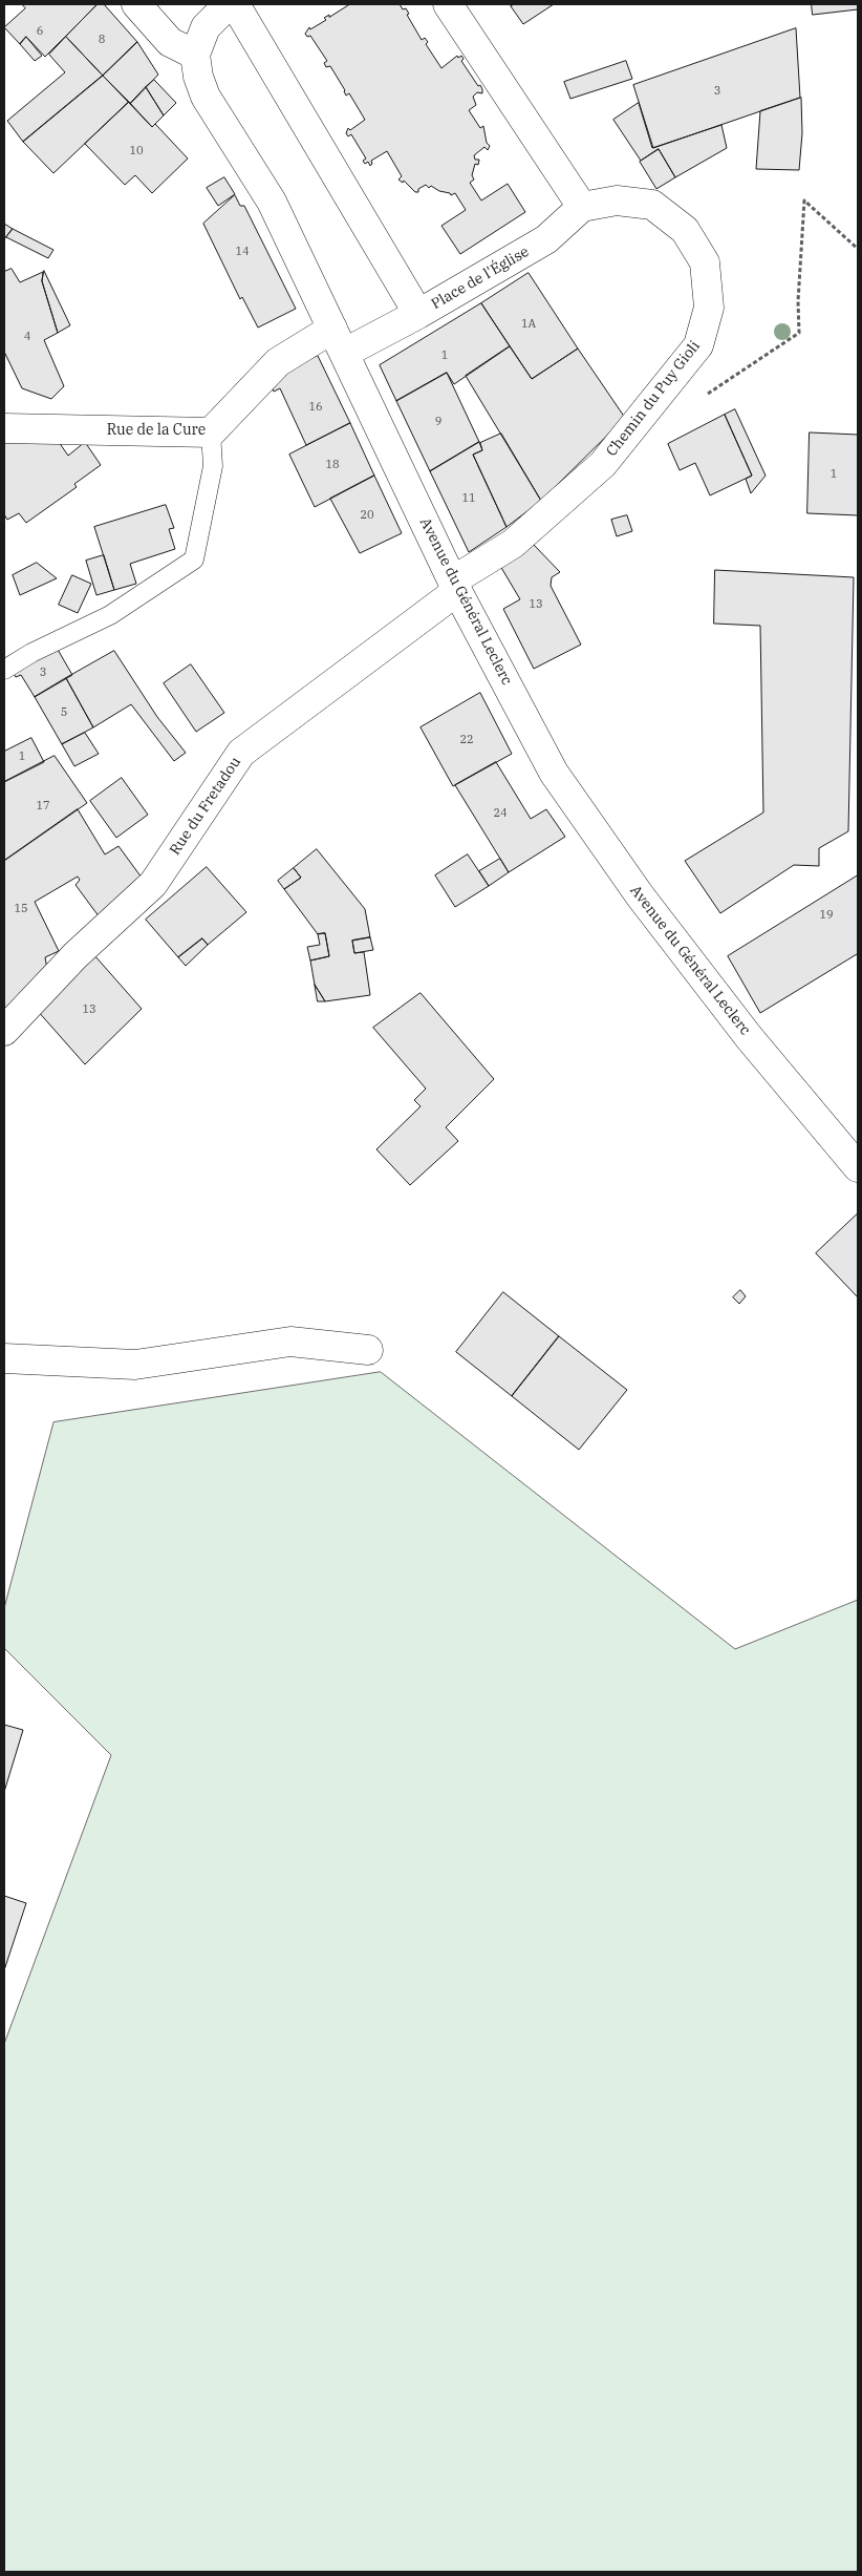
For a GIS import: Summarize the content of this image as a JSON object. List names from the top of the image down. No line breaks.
{"streets":{"street":["Place de l'Église","Chemin du Puy Gioli","Rue de la Cure","Avenue du Général Leclerc","Rue du Fretadou"]},"crossings":[["Place de l'Église","Chemin du Puy Gioli"],["Place de l'Église","Rue de la Cure"],["Chemin du Puy Gioli","Avenue du Général Leclerc"],["Chemin du Puy Gioli","Rue du Fretadou"],["Rue de la Cure","Avenue du Général Leclerc"],["Avenue du Général Leclerc","Rue du Fretadou"]],"house_numbers":["6","8","3","10","14","1A","4","1","16","9","18","1","11","20","13","3","5","22","1","17","24","15","19","13"]}
